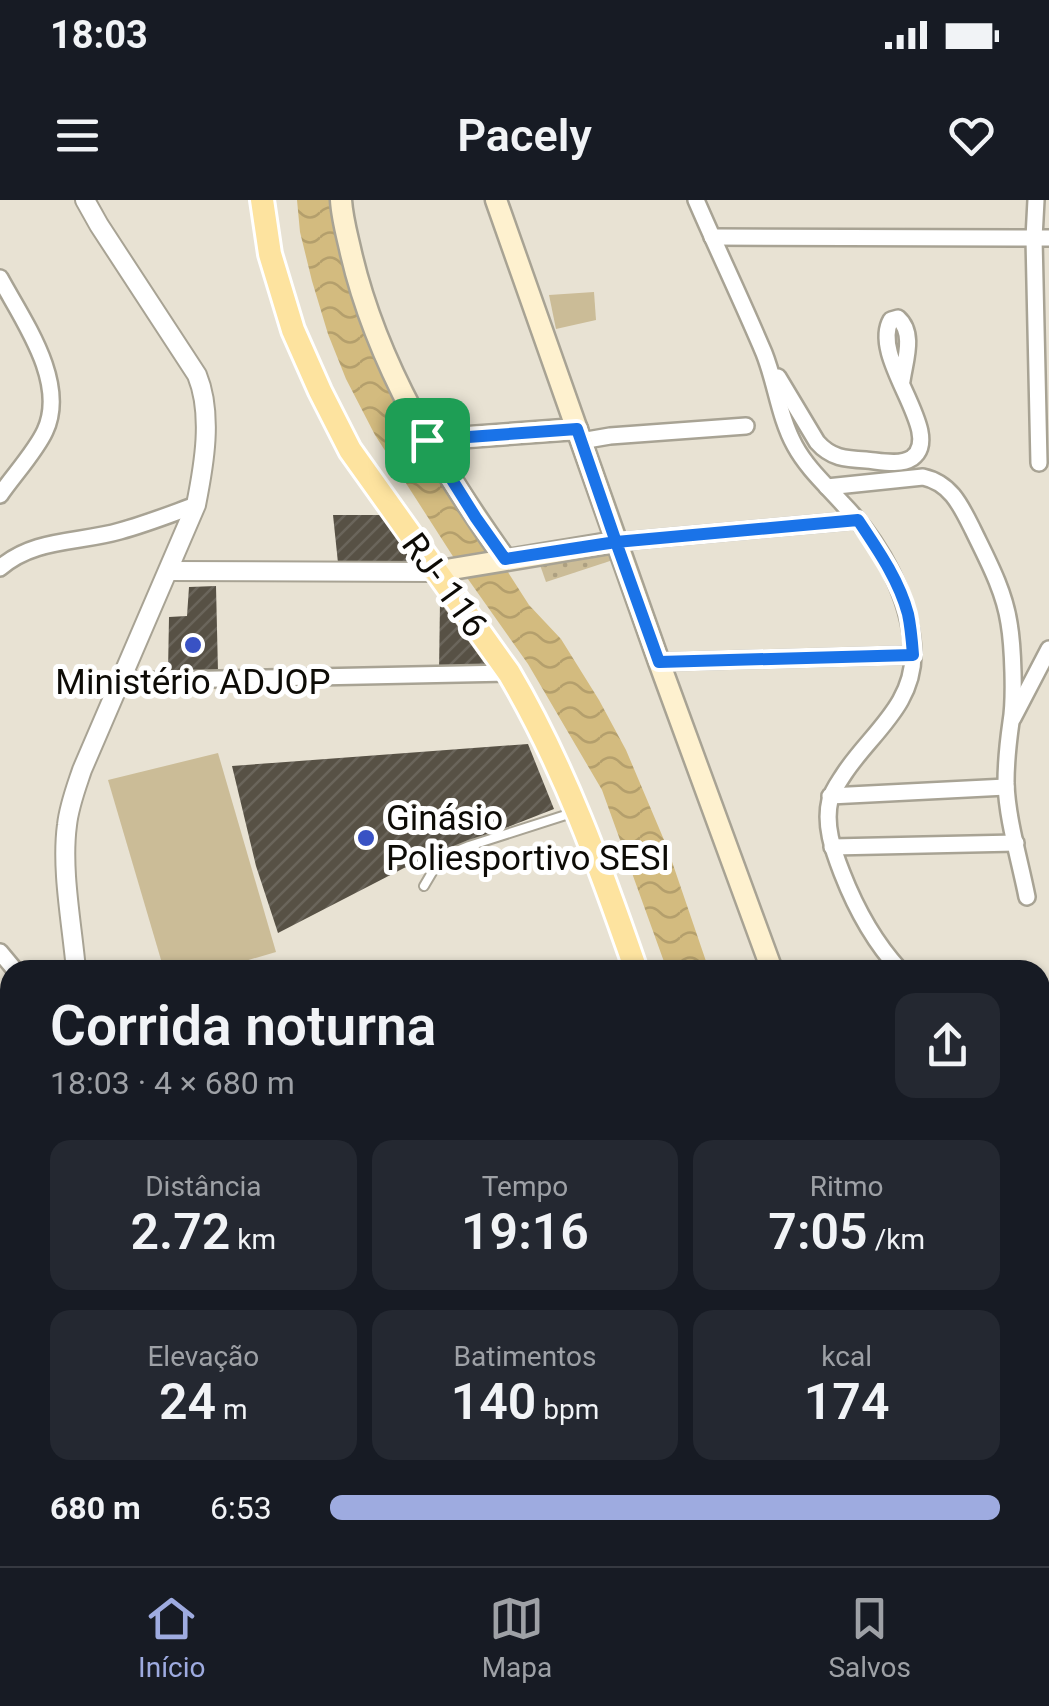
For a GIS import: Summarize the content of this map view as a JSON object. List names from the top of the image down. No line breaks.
{"streets":{"main road":["RJ- 116"]},"places":["Ministério ADJOP","Ginásio Poliesportivo SESI"],"page":{"status":"18:03","header":"Pacely","heading":["Corrida noturna","18:03 · 4 × 680 m"],"stats":[["Distância","2.72 km"],["Tempo","19:16"],["Ritmo","7:05 /km"],["Elevação","24 m"],["Batimentos","140 bpm"],["kcal","174"]],"list":[{"name":"680 m","note":"6:53"}],"tabs":["Início","Mapa","Salvos"]}}
